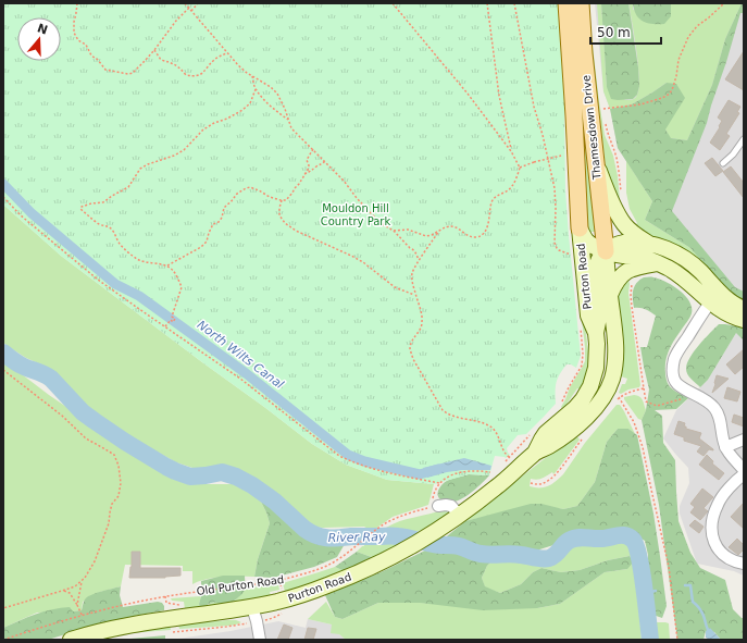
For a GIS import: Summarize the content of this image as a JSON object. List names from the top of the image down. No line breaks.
{"streets":{"main road":["Thamesdown Drive","Purton Road"],"path":["Old Purton Road"]},"crossings":[["Thamesdown Drive","Purton Road"]],"water":["North Wilts Canal","River Ray"],"parks":["Mouldon Hill Country Park"],"scale_bar":"50 m","north":"top"}
